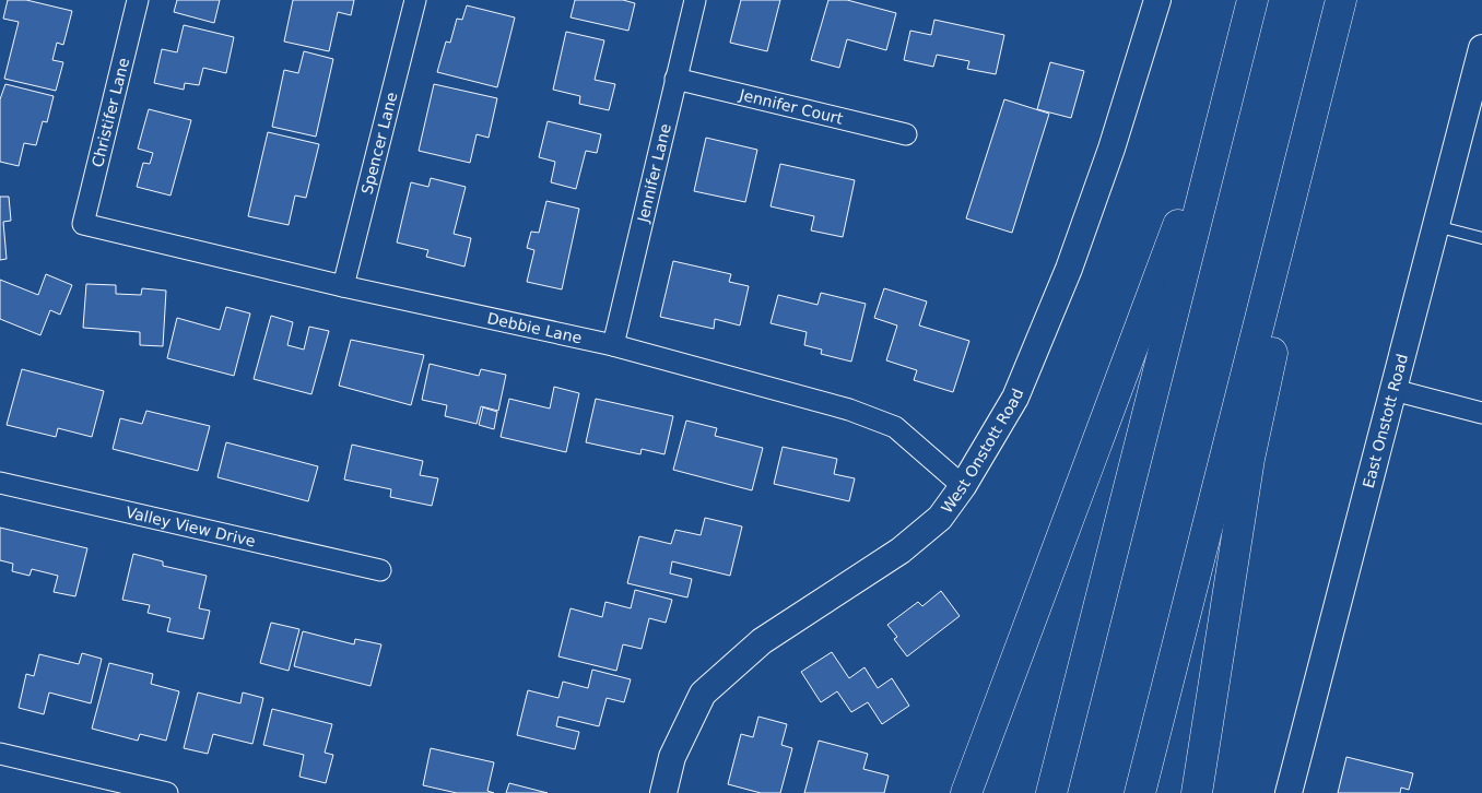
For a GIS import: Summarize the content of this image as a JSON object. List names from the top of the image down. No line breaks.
{"streets":{"street":["Jennifer Court","Christifer Lane","Spencer Lane","Jennifer Lane","Debbie Lane","East Onstott Road","West Onstott Road","Valley View Drive"]},"crossings":[["Jennifer Court","Jennifer Lane"],["Christifer Lane","Debbie Lane"],["Spencer Lane","Debbie Lane"],["Jennifer Lane","Debbie Lane"],["Debbie Lane","West Onstott Road"]]}
